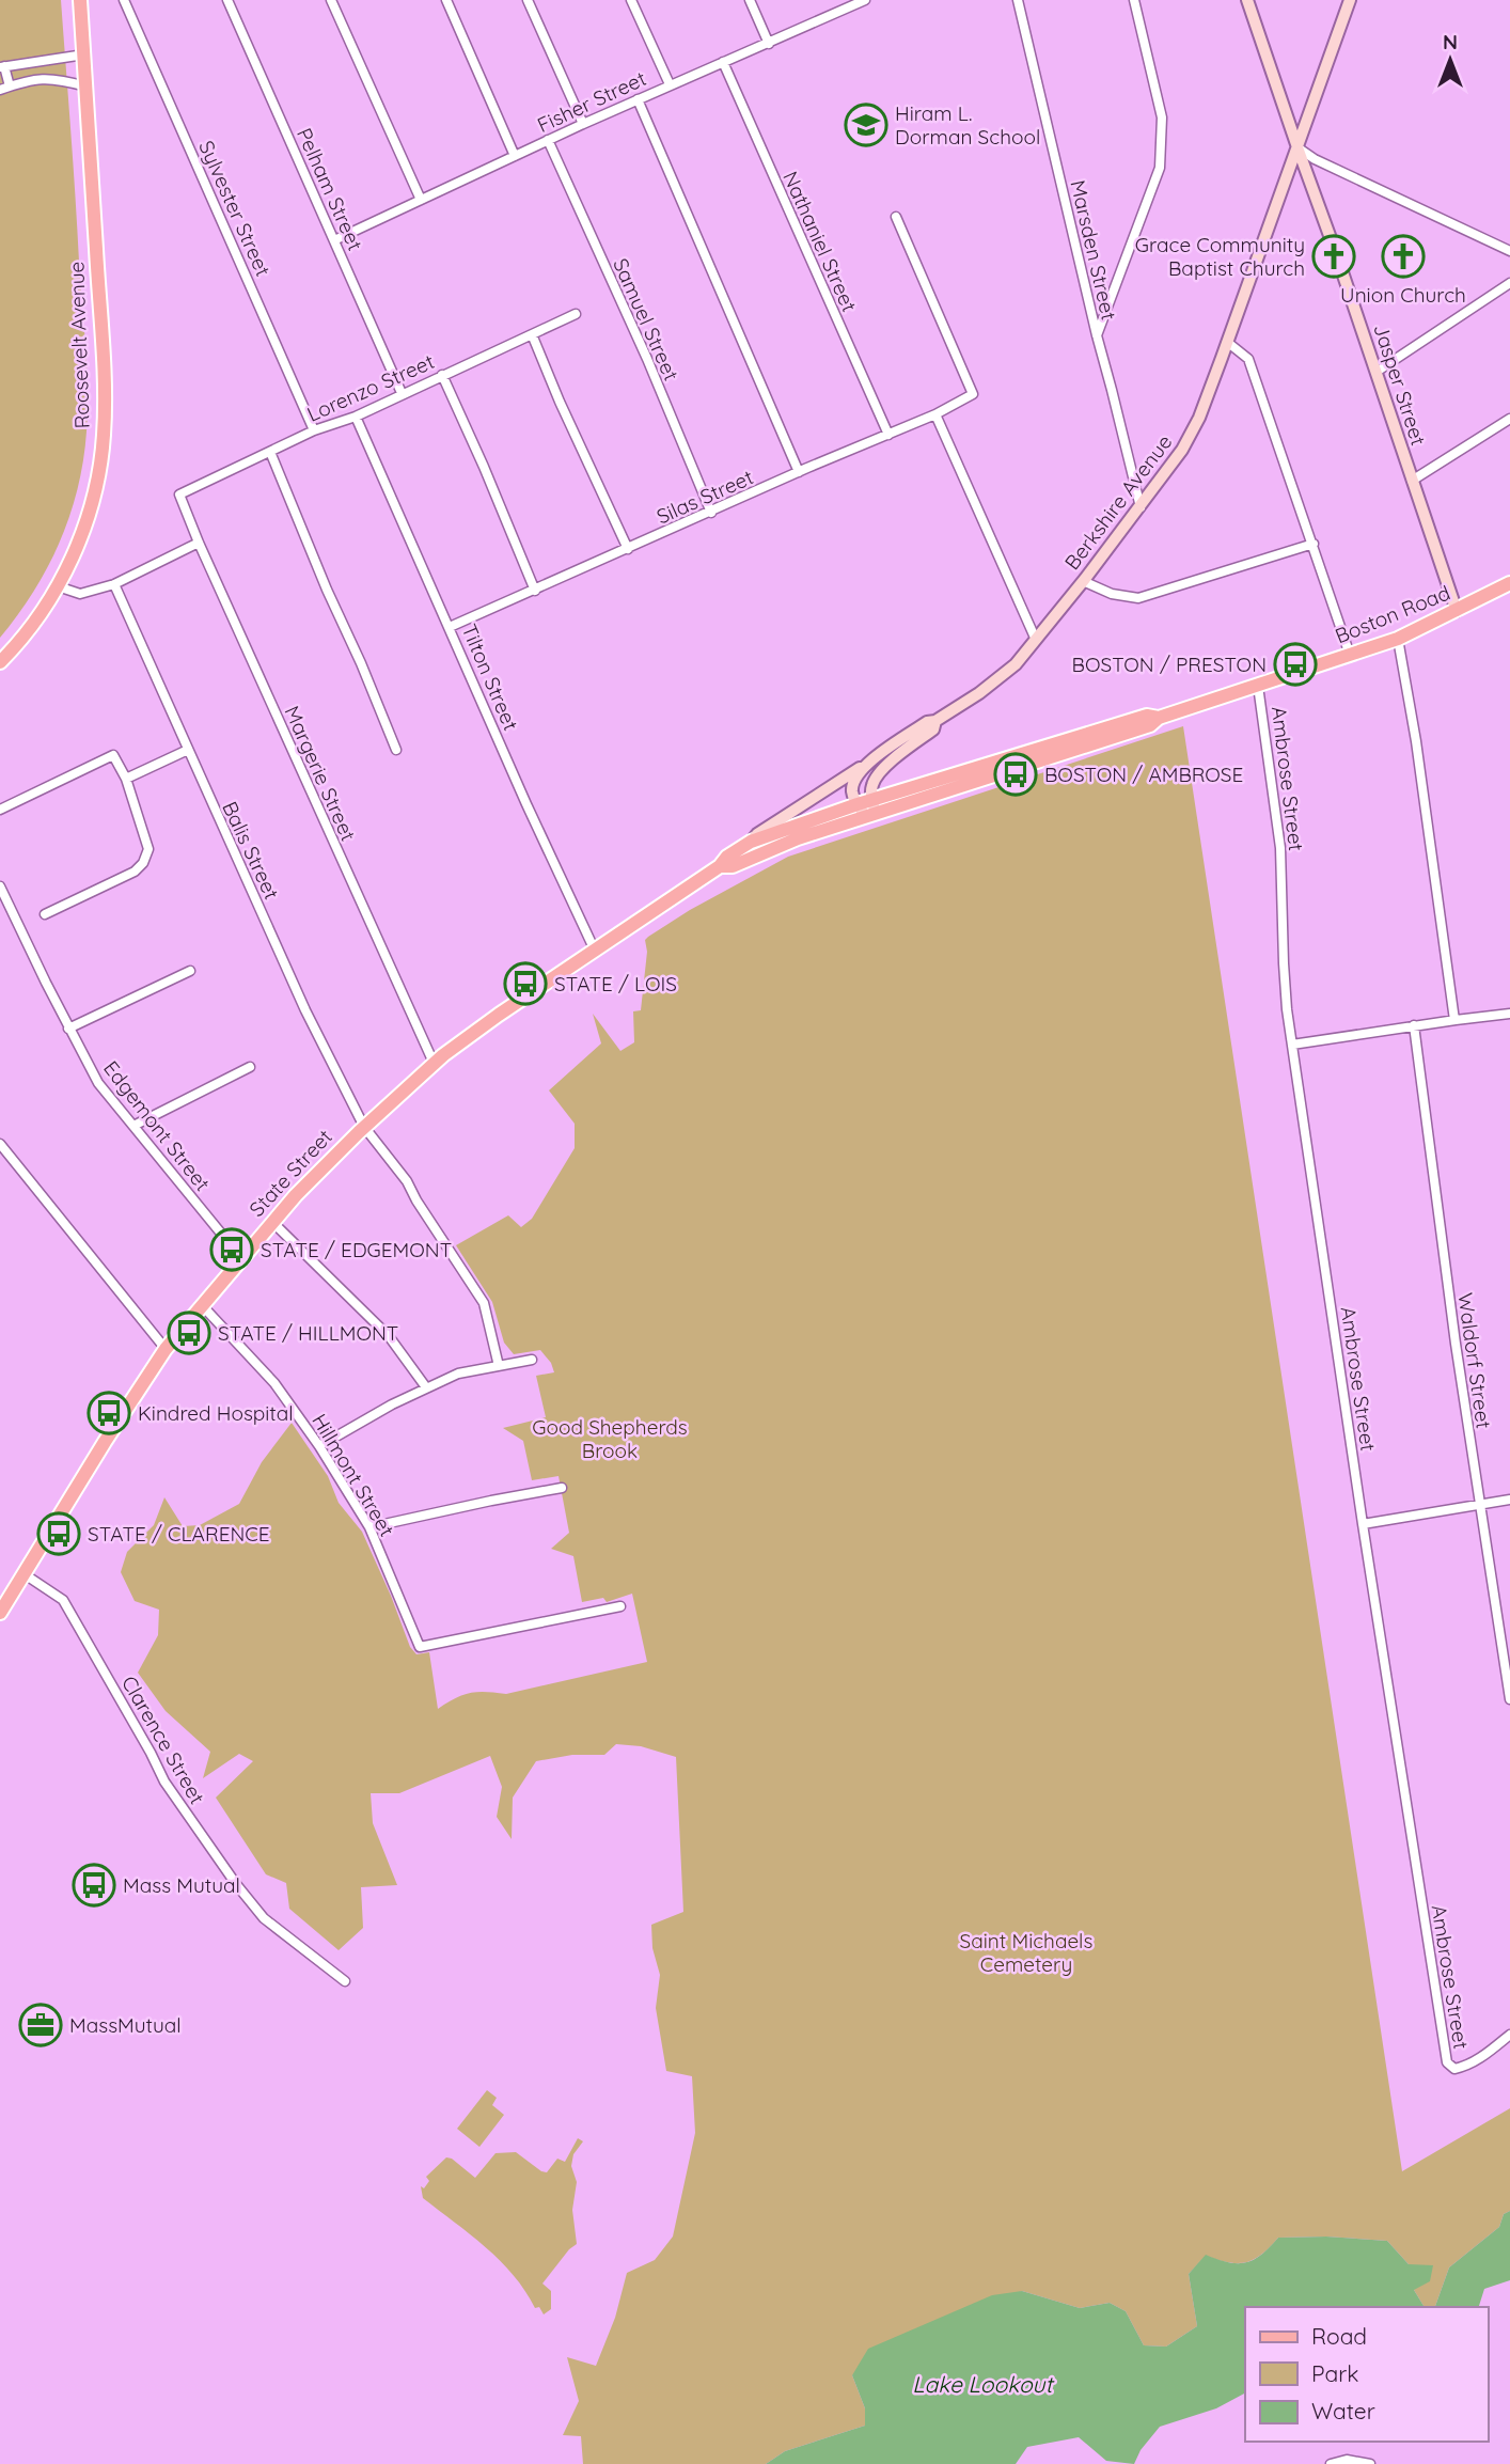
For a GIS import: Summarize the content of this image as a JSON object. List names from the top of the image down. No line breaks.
{"streets":{"main road":["Roosevelt Avenue","Jasper Street","Berkshire Avenue","Boston Road","State Street"],"street":["Fisher Street","Pelham Street","Sylvester Street","Nathaniel Street","Marsden Street","Samuel Street","Lorenzo Street","Silas Street","Tilton Street","Margerie Street","Ambrose Street","Balis Street","Edgemont Street","Waldorf Street","Hillmont Street","Clarence Street"]},"crossings":[["Fisher Street","Pelham Street"],["Fisher Street","Nathaniel Street"],["Fisher Street","Samuel Street"],["Pelham Street","Lorenzo Street"],["Sylvester Street","Lorenzo Street"],["Nathaniel Street","Silas Street"],["Marsden Street","Berkshire Avenue"],["Samuel Street","Silas Street"],["Jasper Street","Berkshire Avenue"],["Jasper Street","Boston Road"],["Lorenzo Street","Tilton Street"],["Lorenzo Street","Margerie Street"],["Silas Street","Tilton Street"],["Berkshire Avenue","Boston Road"],["Berkshire Avenue","State Street"],["Boston Road","Ambrose Street"],["Boston Road","State Street"],["Tilton Street","State Street"],["Margerie Street","State Street"],["Balis Street","State Street"],["Edgemont Street","State Street"],["State Street","Hillmont Street"],["State Street","Clarence Street"]],"water":["Lake Lookout"],"parks":["Good Shepherds Brook","Saint Michaels Cemetery"],"places":{"school or university":["Hiram L. Dorman School"],"church":["Grace Community Baptist Church","Union Church"],"bus stop":["BOSTON / PRESTON","BOSTON / AMBROSE","STATE / LOIS","STATE / EDGEMONT","STATE / HILLMONT","Kindred Hospital","STATE / CLARENCE","Mass Mutual"],"office":["MassMutual"]},"legend":["Road","Park","Water"],"north":"top"}
